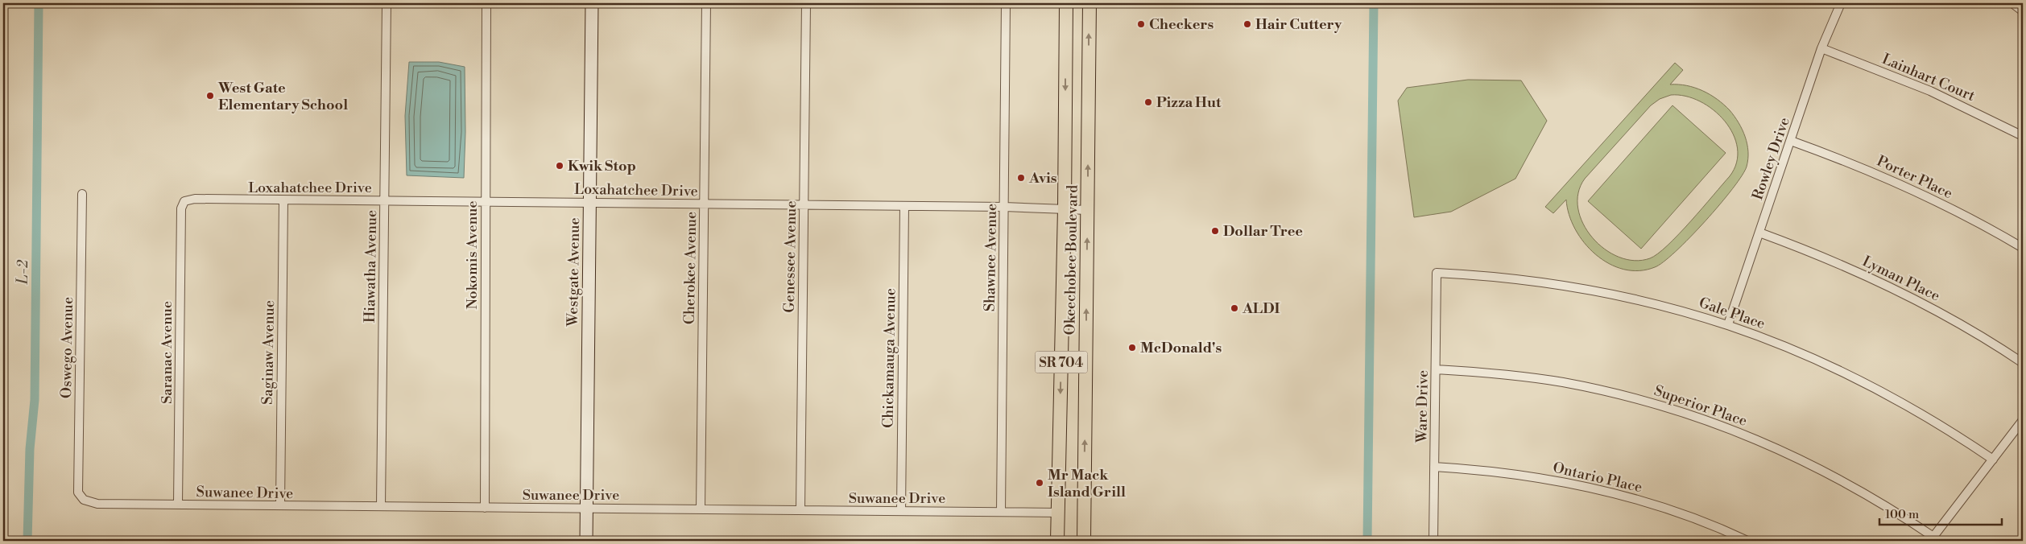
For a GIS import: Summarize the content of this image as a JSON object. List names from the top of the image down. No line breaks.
{"streets":{"main road":["Okeechobee Boulevard","SR 704"],"street":["Lainhart Court","Rowley Drive","Porter Place","Loxahatchee Drive","Nokomis Avenue","Genessee Avenue","Shawnee Avenue","Hiawatha Avenue","Cherokee Avenue","Westgate Avenue","Lyman Place","Gale Place","Oswego Avenue","Saranac Avenue","Saginaw Avenue","Chickamauga Avenue","Superior Place","Ware Drive","Ontario Place","Suwanee Drive"]},"crossings":[["Lainhart Court","Rowley Drive"],["Rowley Drive","Porter Place"],["Rowley Drive","Lyman Place"],["Rowley Drive","Gale Place"],["Loxahatchee Drive","Nokomis Avenue"],["Loxahatchee Drive","Genessee Avenue"],["Loxahatchee Drive","Shawnee Avenue"],["Loxahatchee Drive","Okeechobee Boulevard"],["Loxahatchee Drive","Hiawatha Avenue"],["Loxahatchee Drive","Cherokee Avenue"],["Loxahatchee Drive","Westgate Avenue"],["Loxahatchee Drive","Saranac Avenue"],["Loxahatchee Drive","Saginaw Avenue"],["Loxahatchee Drive","Chickamauga Avenue"],["Nokomis Avenue","Suwanee Drive"],["Genessee Avenue","Suwanee Drive"],["Shawnee Avenue","Suwanee Drive"],["Okeechobee Boulevard","Suwanee Drive"],["Hiawatha Avenue","Suwanee Drive"],["Cherokee Avenue","Suwanee Drive"],["Westgate Avenue","Suwanee Drive"],["Gale Place","Ware Drive"],["Oswego Avenue","Suwanee Drive"],["Saranac Avenue","Suwanee Drive"],["Saginaw Avenue","Suwanee Drive"],["Chickamauga Avenue","Suwanee Drive"],["Superior Place","Ware Drive"],["Ware Drive","Ontario Place"]],"water":["L-2"],"places":["Checkers","Hair Cuttery","West Gate Elementary School","Pizza Hut","Kwik Stop","Avis","Dollar Tree","ALDI","McDonald's","Mr Mack Island Grill"],"scale_bar":"100 m"}
